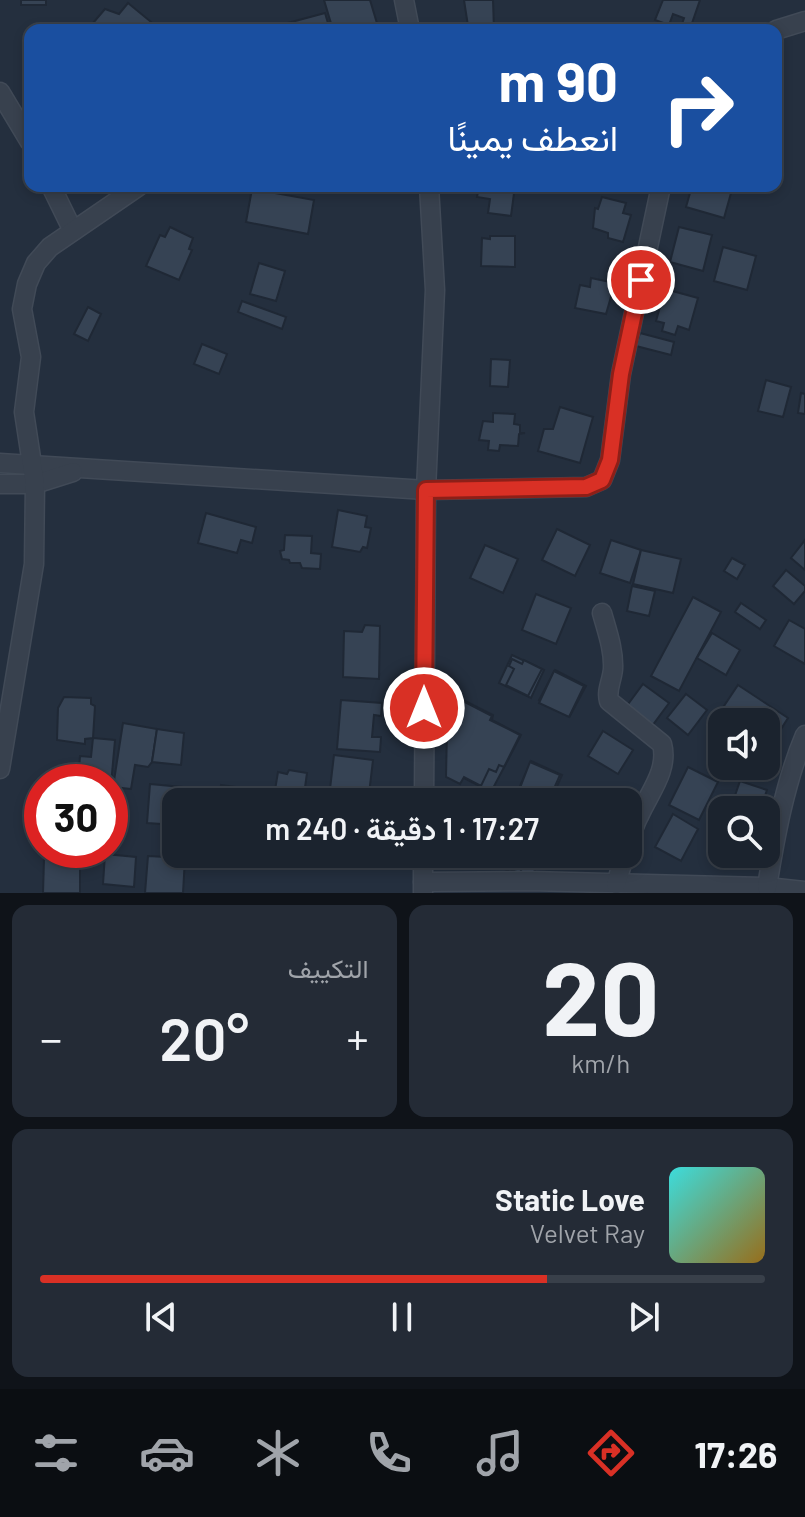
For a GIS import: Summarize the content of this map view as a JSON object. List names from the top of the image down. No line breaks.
{"page":{"turn":["90 m","انعطف يمينًا"],"limit":"30","trip":"17:27 · 1 دقيقة · 240 m","tile":[["20","km/h"],"التكييف"],"heat":["−","20°","+"],"song":["Static Love","Velvet Ray"],"tabs":"17:26"}}
